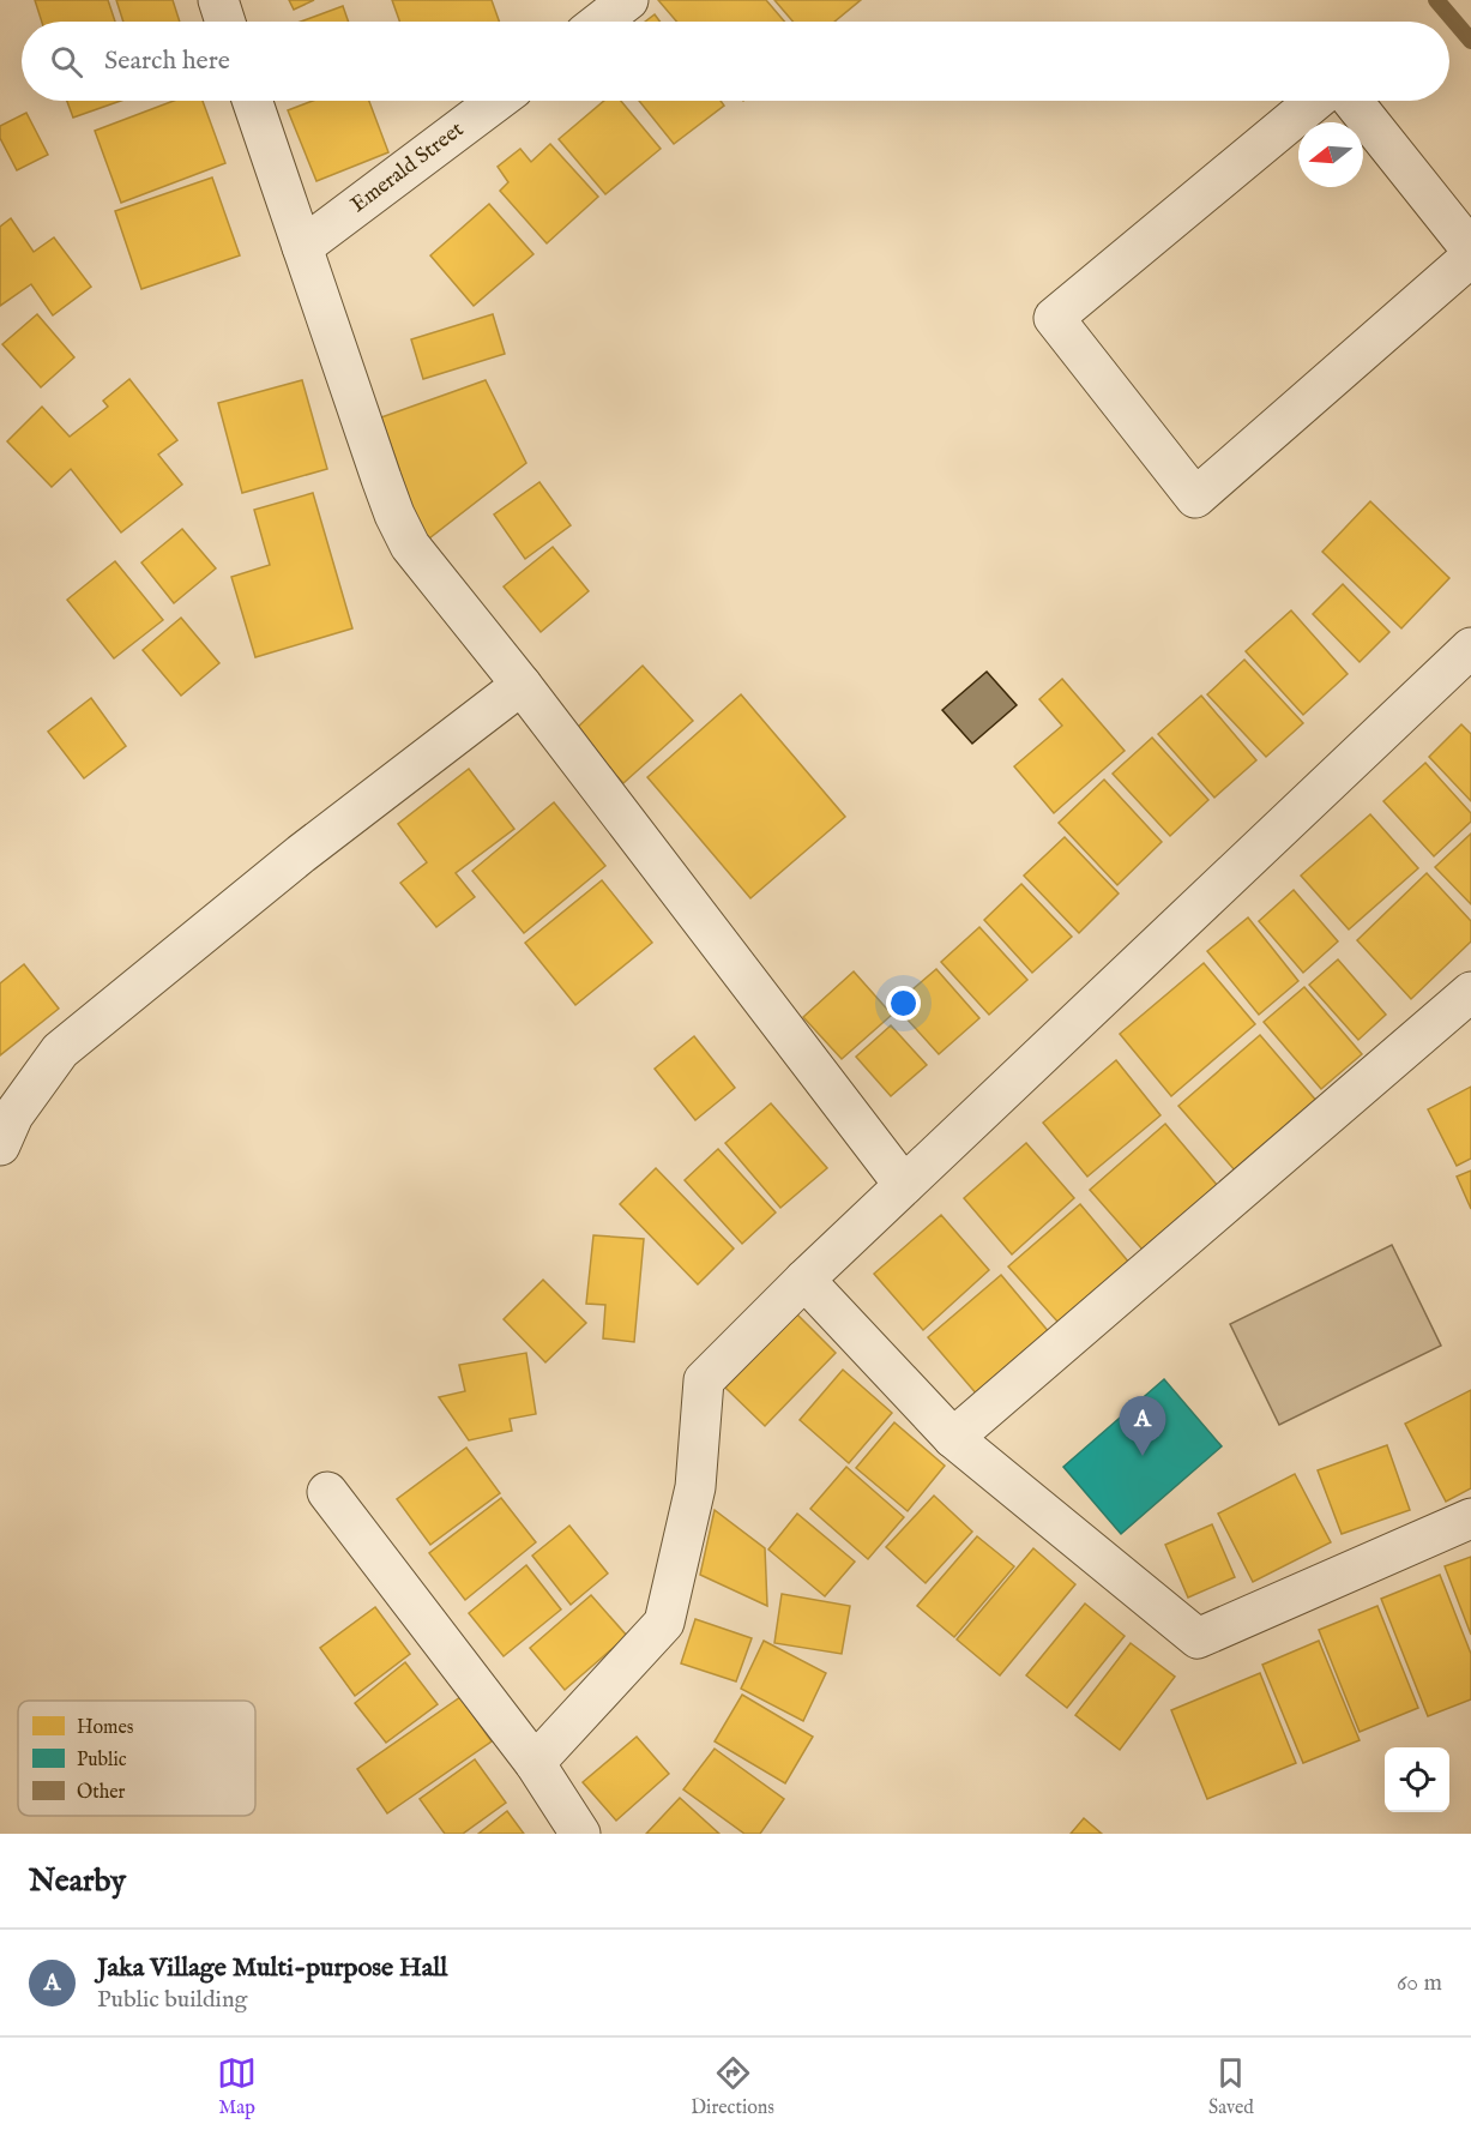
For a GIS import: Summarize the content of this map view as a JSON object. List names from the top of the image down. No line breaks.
{"streets":{"street":["Emerald Street"]},"legend":["Homes","Public","Other"],"north":"left","page":{"search":"Search here","pins":"A","heading":"Nearby","list":[{"mark":"A","name":"Jaka Village Multi-purpose Hall","note":"Public building","value":"60 m"}],"nav":["Map","Directions","Saved"]}}
